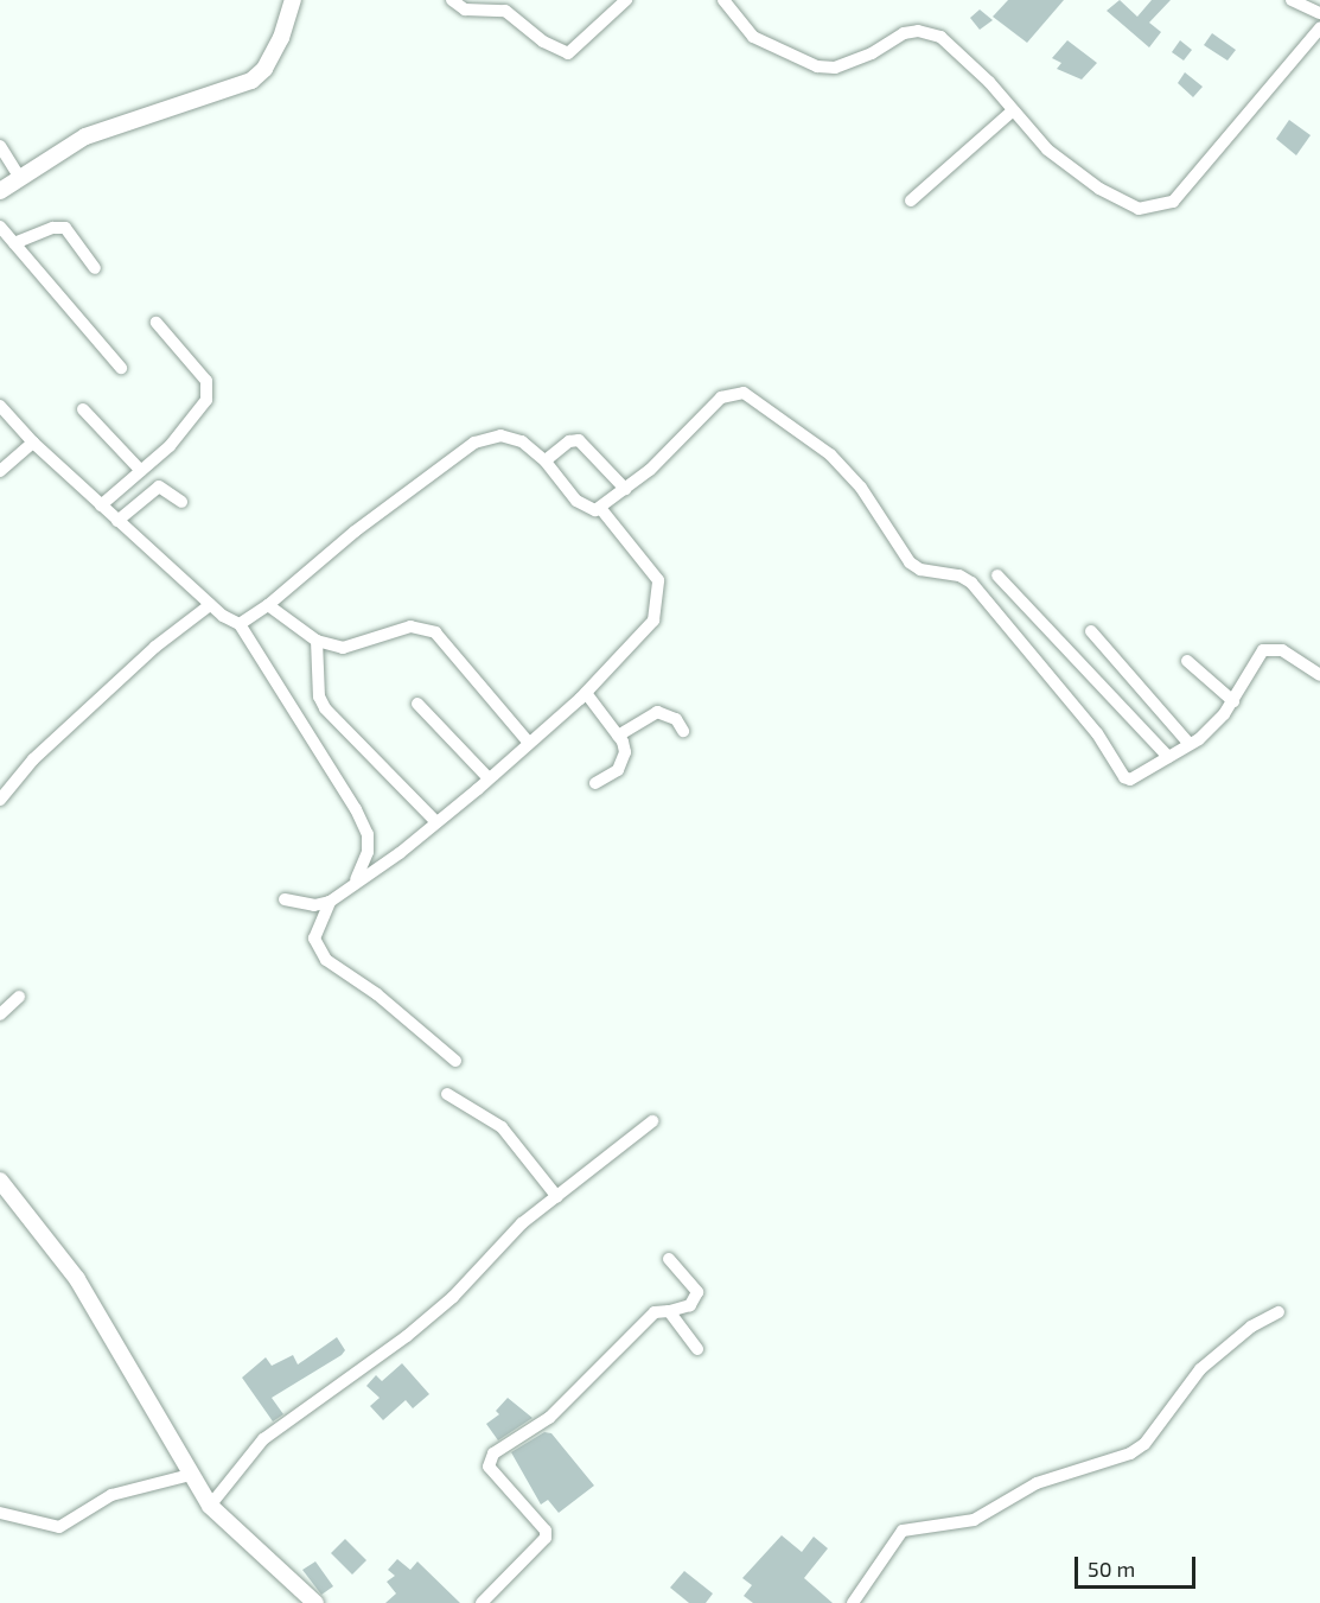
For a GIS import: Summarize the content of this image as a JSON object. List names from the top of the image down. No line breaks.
{"scale_bar":"50 m"}
